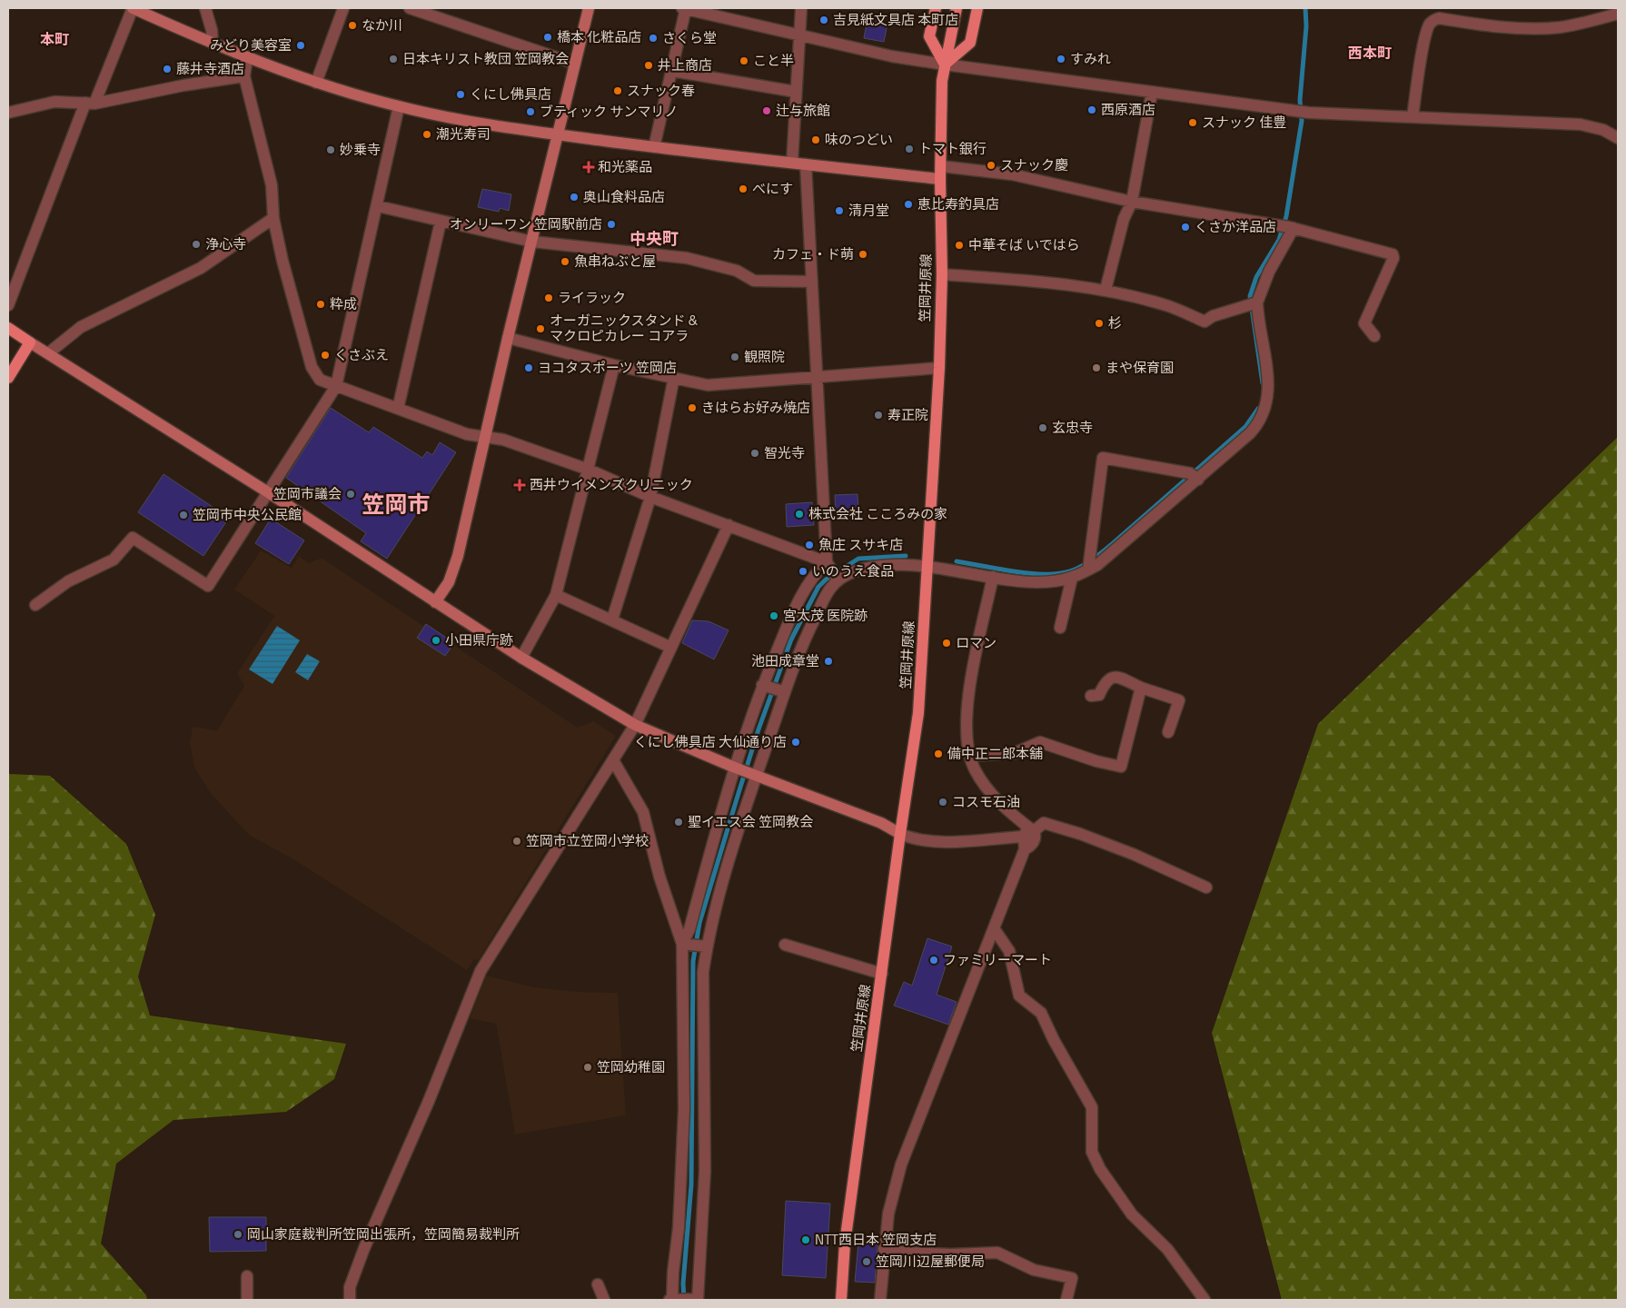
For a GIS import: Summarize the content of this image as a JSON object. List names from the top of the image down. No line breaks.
{"streets":{"main road":["笠岡井原線"]},"districts":["本町","西本町","中央町","笠岡市"],"places":{"other":["吉見紙文具店 本町店","なか川","橋本 化粧品店","さくら堂","みどり美容室","日本キリスト教団 笠岡教会","すみれ","こと半","井上商店","藤井寺酒店","スナック春","くにし佛具店","西原酒店","辻与旅館","ブティック サンマリノ","スナック 佳豊","潮光寿司","味のつどい","トマト銀行","妙乗寺","スナック慶","べにす","奥山食料品店","恵比寿釣具店","清月堂","オンリーワン 笠岡駅前店","くさか洋品店","浄心寺","中華そば いではら","カフェ・ド萌","魚串ねぶと屋","ライラック","粋成","杉","オーガニックスタンド & マクロピカレー コアラ","くさぶえ","観照院","ヨコタスポーツ 笠岡店","まや保育園","きはらお好み焼店","寿正院","玄忠寺","智光寺","笠岡市議会","株式会社 こころみの家","笠岡市中央公民館","魚庄 スサキ店","いのうえ食品","宮太茂 医院跡","小田県庁跡","ロマン","池田成章堂","くにし佛具店 大仙通り店","備中正二郎本舗","コスモ石油","聖イエス会 笠岡教会","笠岡市立笠岡小学校","ファミリーマート","笠岡幼稚園","岡山家庭裁判所笠岡出張所，笠岡簡易裁判所","NTT西日本 笠岡支店","笠岡川辺屋郵便局"],"health":["和光薬品","西井ウイメンズクリニック"]}}
